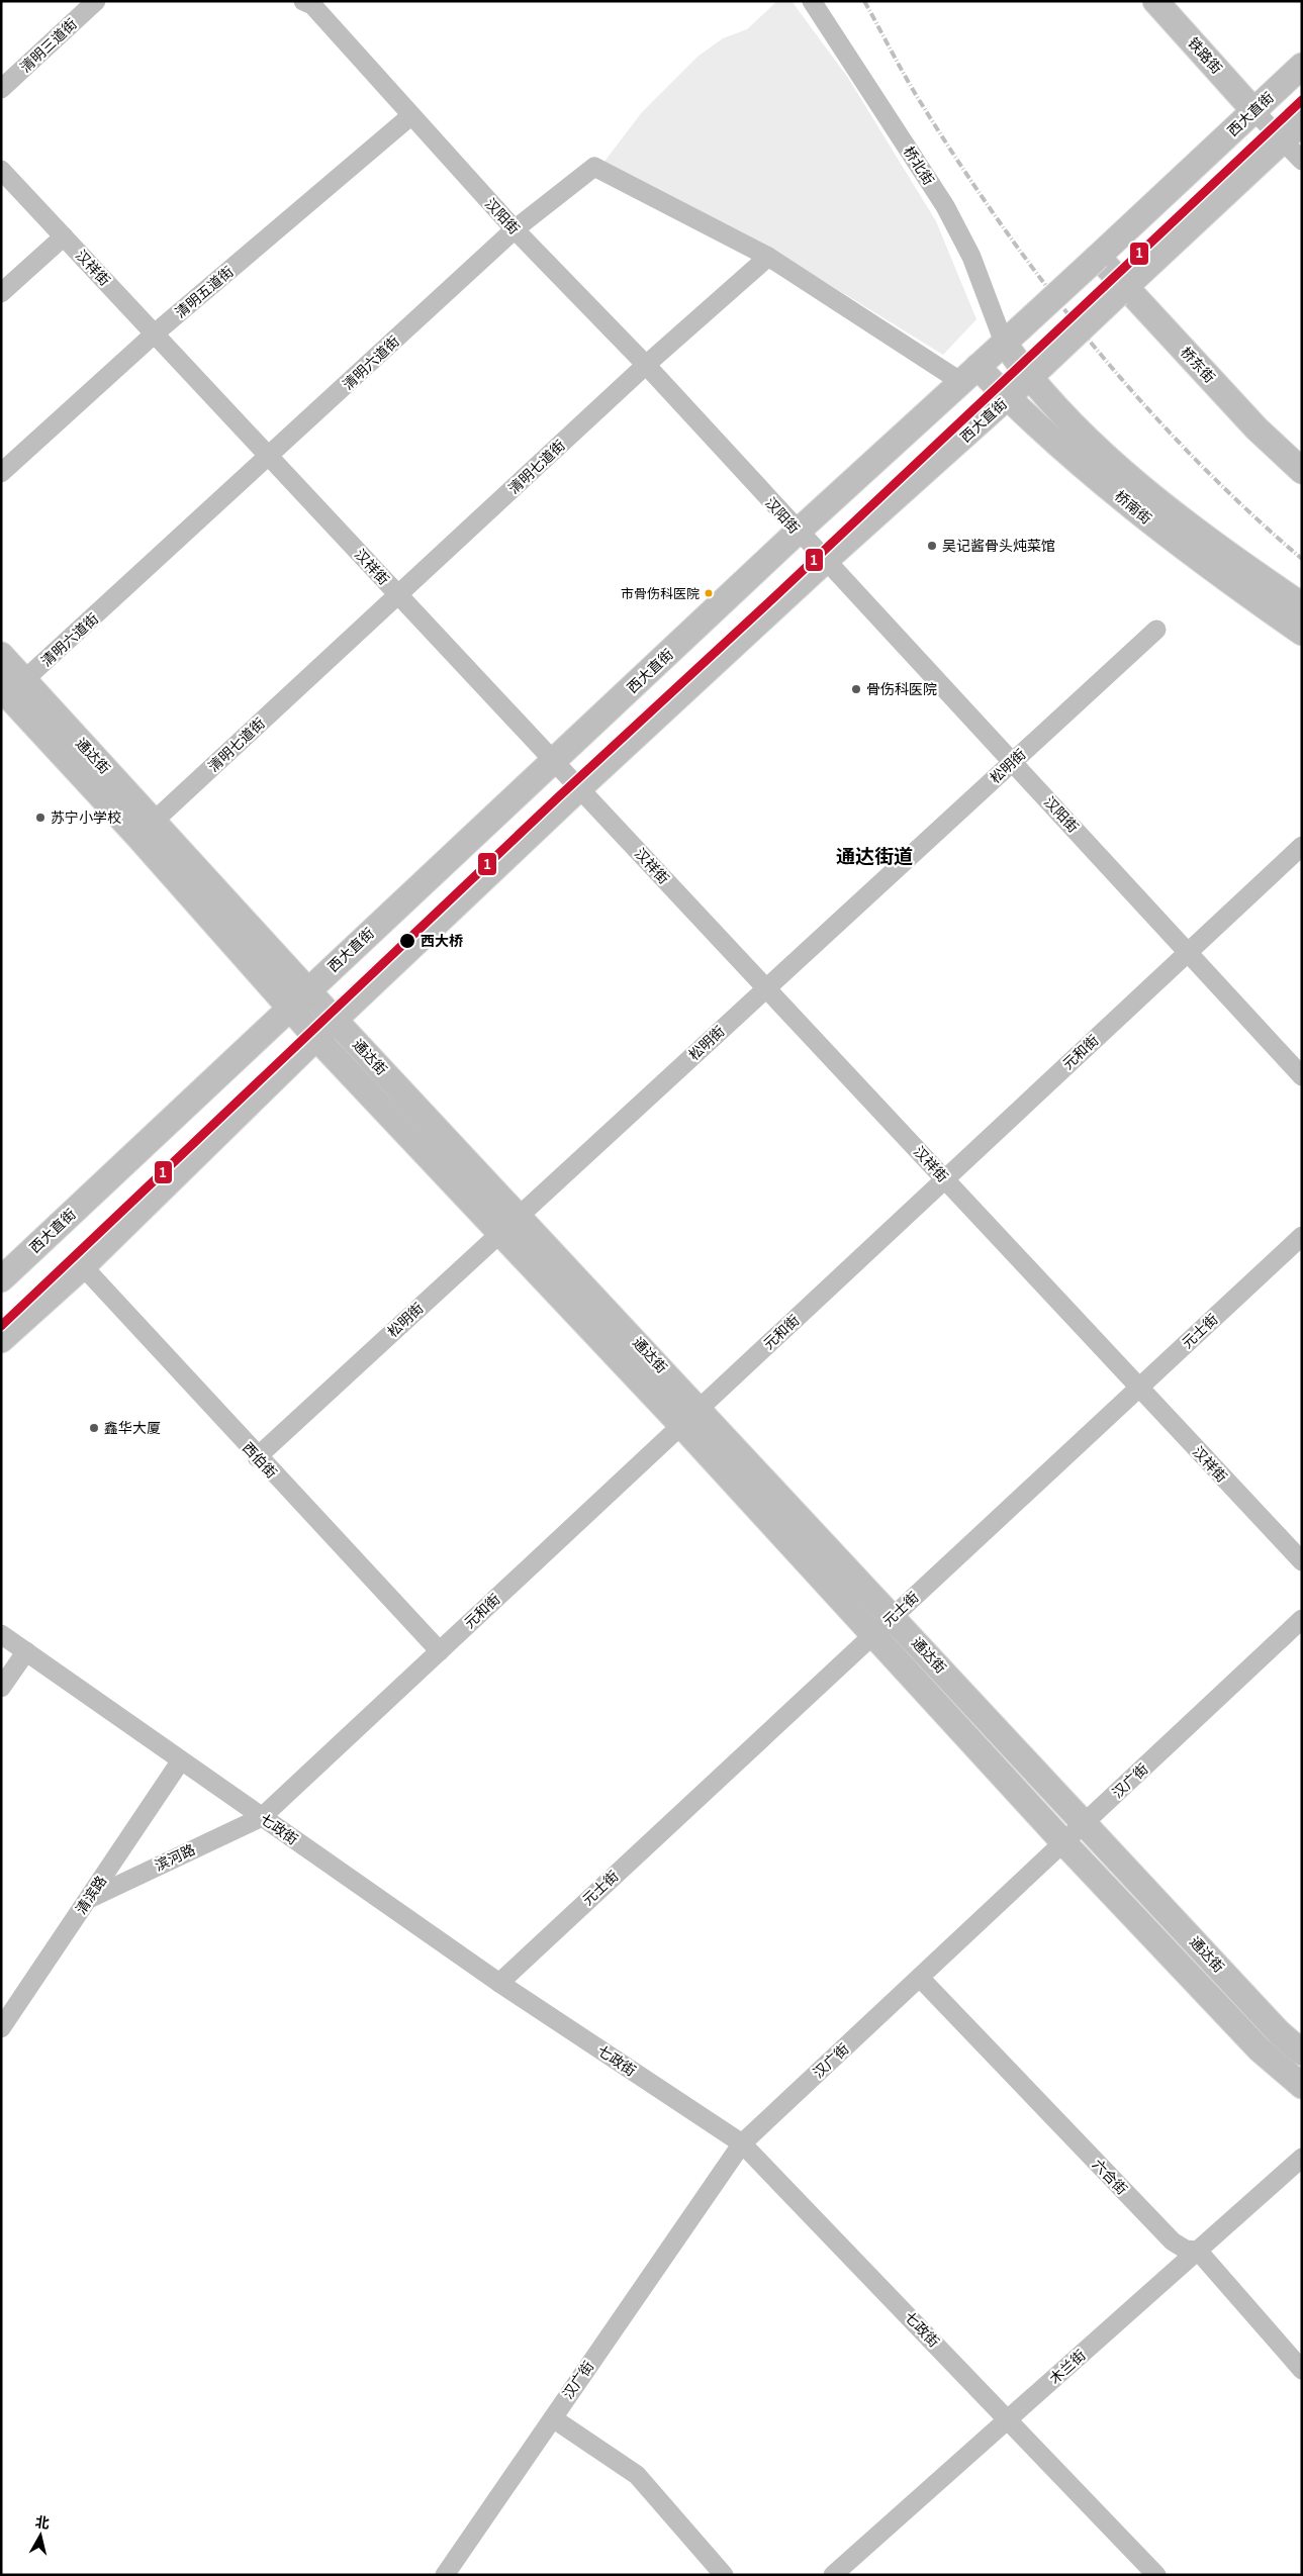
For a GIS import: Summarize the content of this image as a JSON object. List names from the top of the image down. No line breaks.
{"streets":{"main road":["铁路街","西大直街","桥东街","桥南街","通达街"],"street":["清明三道街","桥北街","汉阳街","汉祥街","清明五道街","清明六道街","清明七道街","松明街","元和街","元士街","西伯街","汉广街","七政街","滨河路","清滨路","六合街","木兰街"]},"crossings":[["铁路街","西大直街"],["西大直街","桥北街"],["西大直街","汉阳街"],["西大直街","汉祥街"],["西大直街","桥东街"],["西大直街","桥南街"],["西大直街","通达街"],["西大直街","西伯街"],["桥北街","桥南街"],["汉阳街","清明五道街"],["汉阳街","清明六道街"],["汉阳街","清明七道街"],["汉阳街","松明街"],["汉阳街","元和街"],["汉祥街","清明五道街"],["汉祥街","清明六道街"],["汉祥街","清明七道街"],["汉祥街","松明街"],["汉祥街","元和街"],["汉祥街","元士街"],["清明六道街","清明七道街"],["清明六道街","通达街"],["清明七道街","通达街"],["通达街","松明街"],["通达街","元和街"],["通达街","元士街"],["通达街","汉广街"],["松明街","西伯街"],["元和街","西伯街"],["元和街","七政街"],["元和街","滨河路"],["元士街","七政街"],["汉广街","七政街"],["汉广街","六合街"],["七政街","滨河路"],["七政街","清滨路"],["七政街","木兰街"],["滨河路","清滨路"],["六合街","木兰街"]],"districts":["通达街道"],"places":["吴记酱骨头炖菜馆","市骨伤科医院","骨伤科医院","苏宁小学校","西大桥","鑫华大厦"],"lines":["transit line 1"],"north":"top"}
